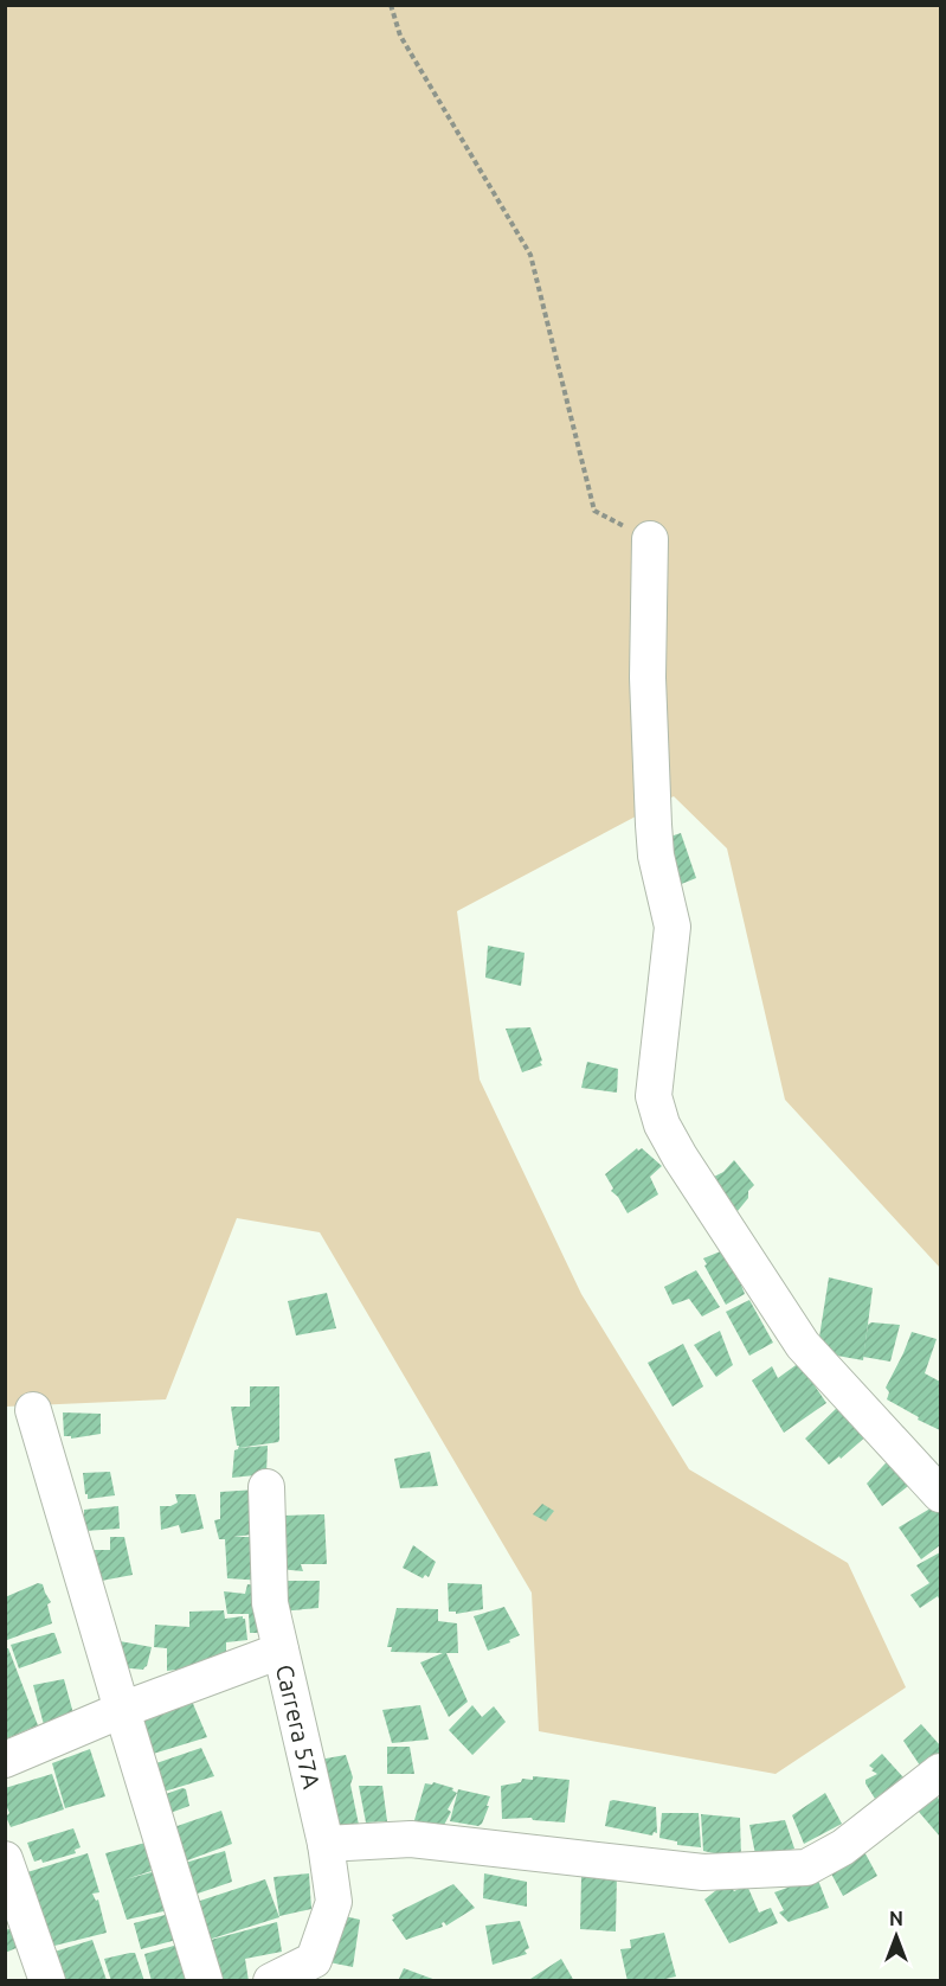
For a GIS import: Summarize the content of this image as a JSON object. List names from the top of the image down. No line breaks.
{"streets":{"street":["Carrera 57A"]},"north":"top"}
